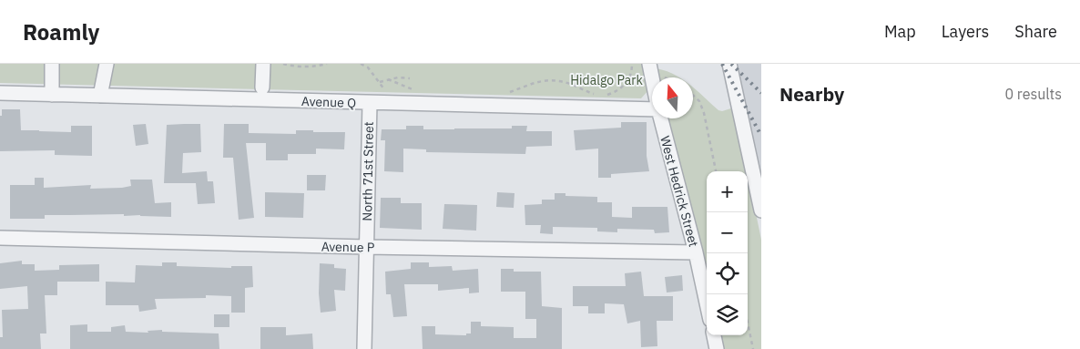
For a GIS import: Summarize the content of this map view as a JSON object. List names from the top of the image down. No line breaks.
{"streets":{"street":["Avenue Q","North 71st Street","West Hedrick Street","Avenue P"]},"crossings":[["Avenue Q","North 71st Street"],["North 71st Street","Avenue P"],["West Hedrick Street","Avenue P"]],"parks":["Hidalgo Park"],"north":"top","page":{"header":"Roamly","nav":["Map","Layers","Share"],"heading":["Nearby","0 results"],"map_buttons":["+","−"]}}
